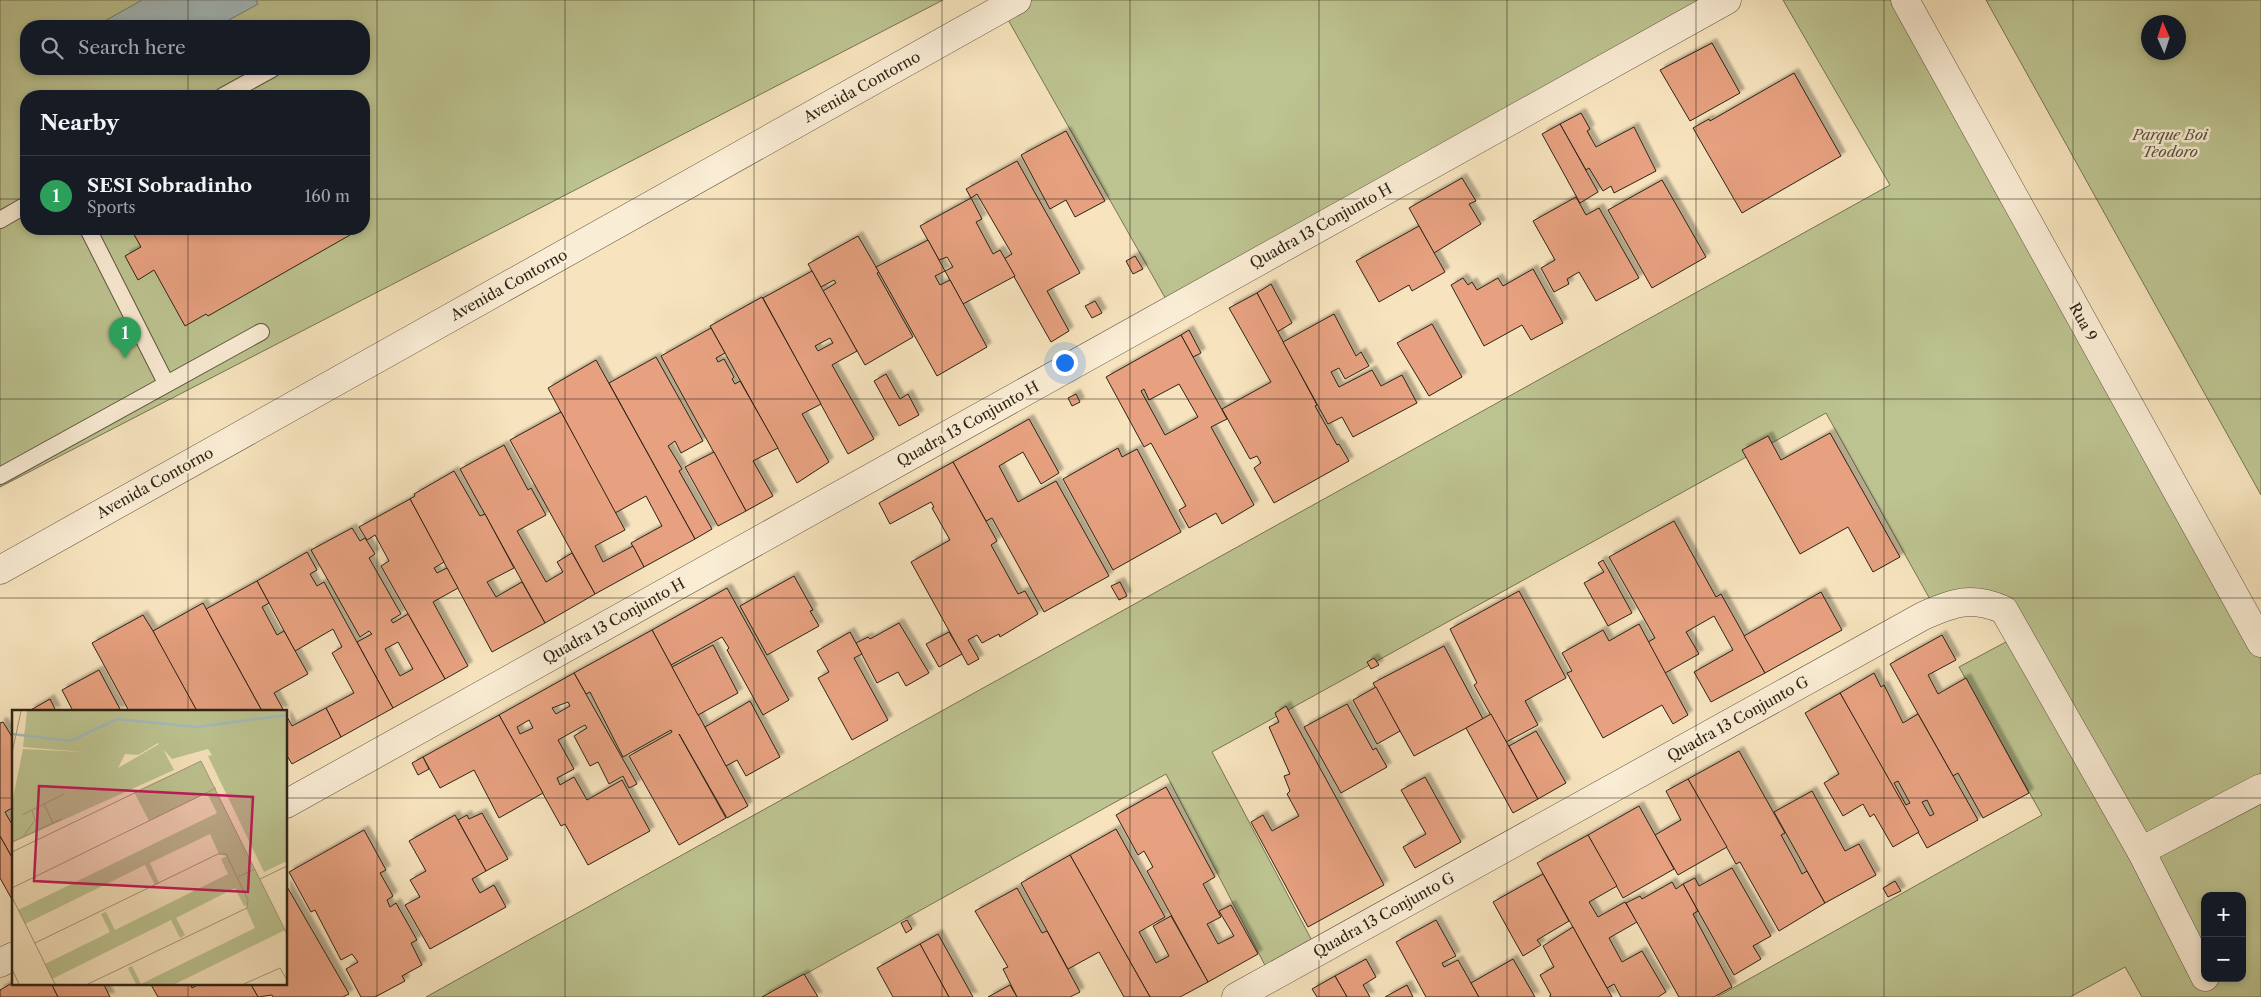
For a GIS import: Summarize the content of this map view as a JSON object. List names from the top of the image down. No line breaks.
{"streets":{"street":["Avenida Contorno","Quadra 13 Conjunto H","Rua 9","Quadra 13 Conjunto G"]},"parks":["Parque Boi Teodoro"],"north":"top","page":{"search":"Search here","heading":"Nearby","list":[{"mark":"1","name":"SESI Sobradinho","note":"Sports","value":"160 m"}],"pins":"1","map_buttons":["+","−"]}}
